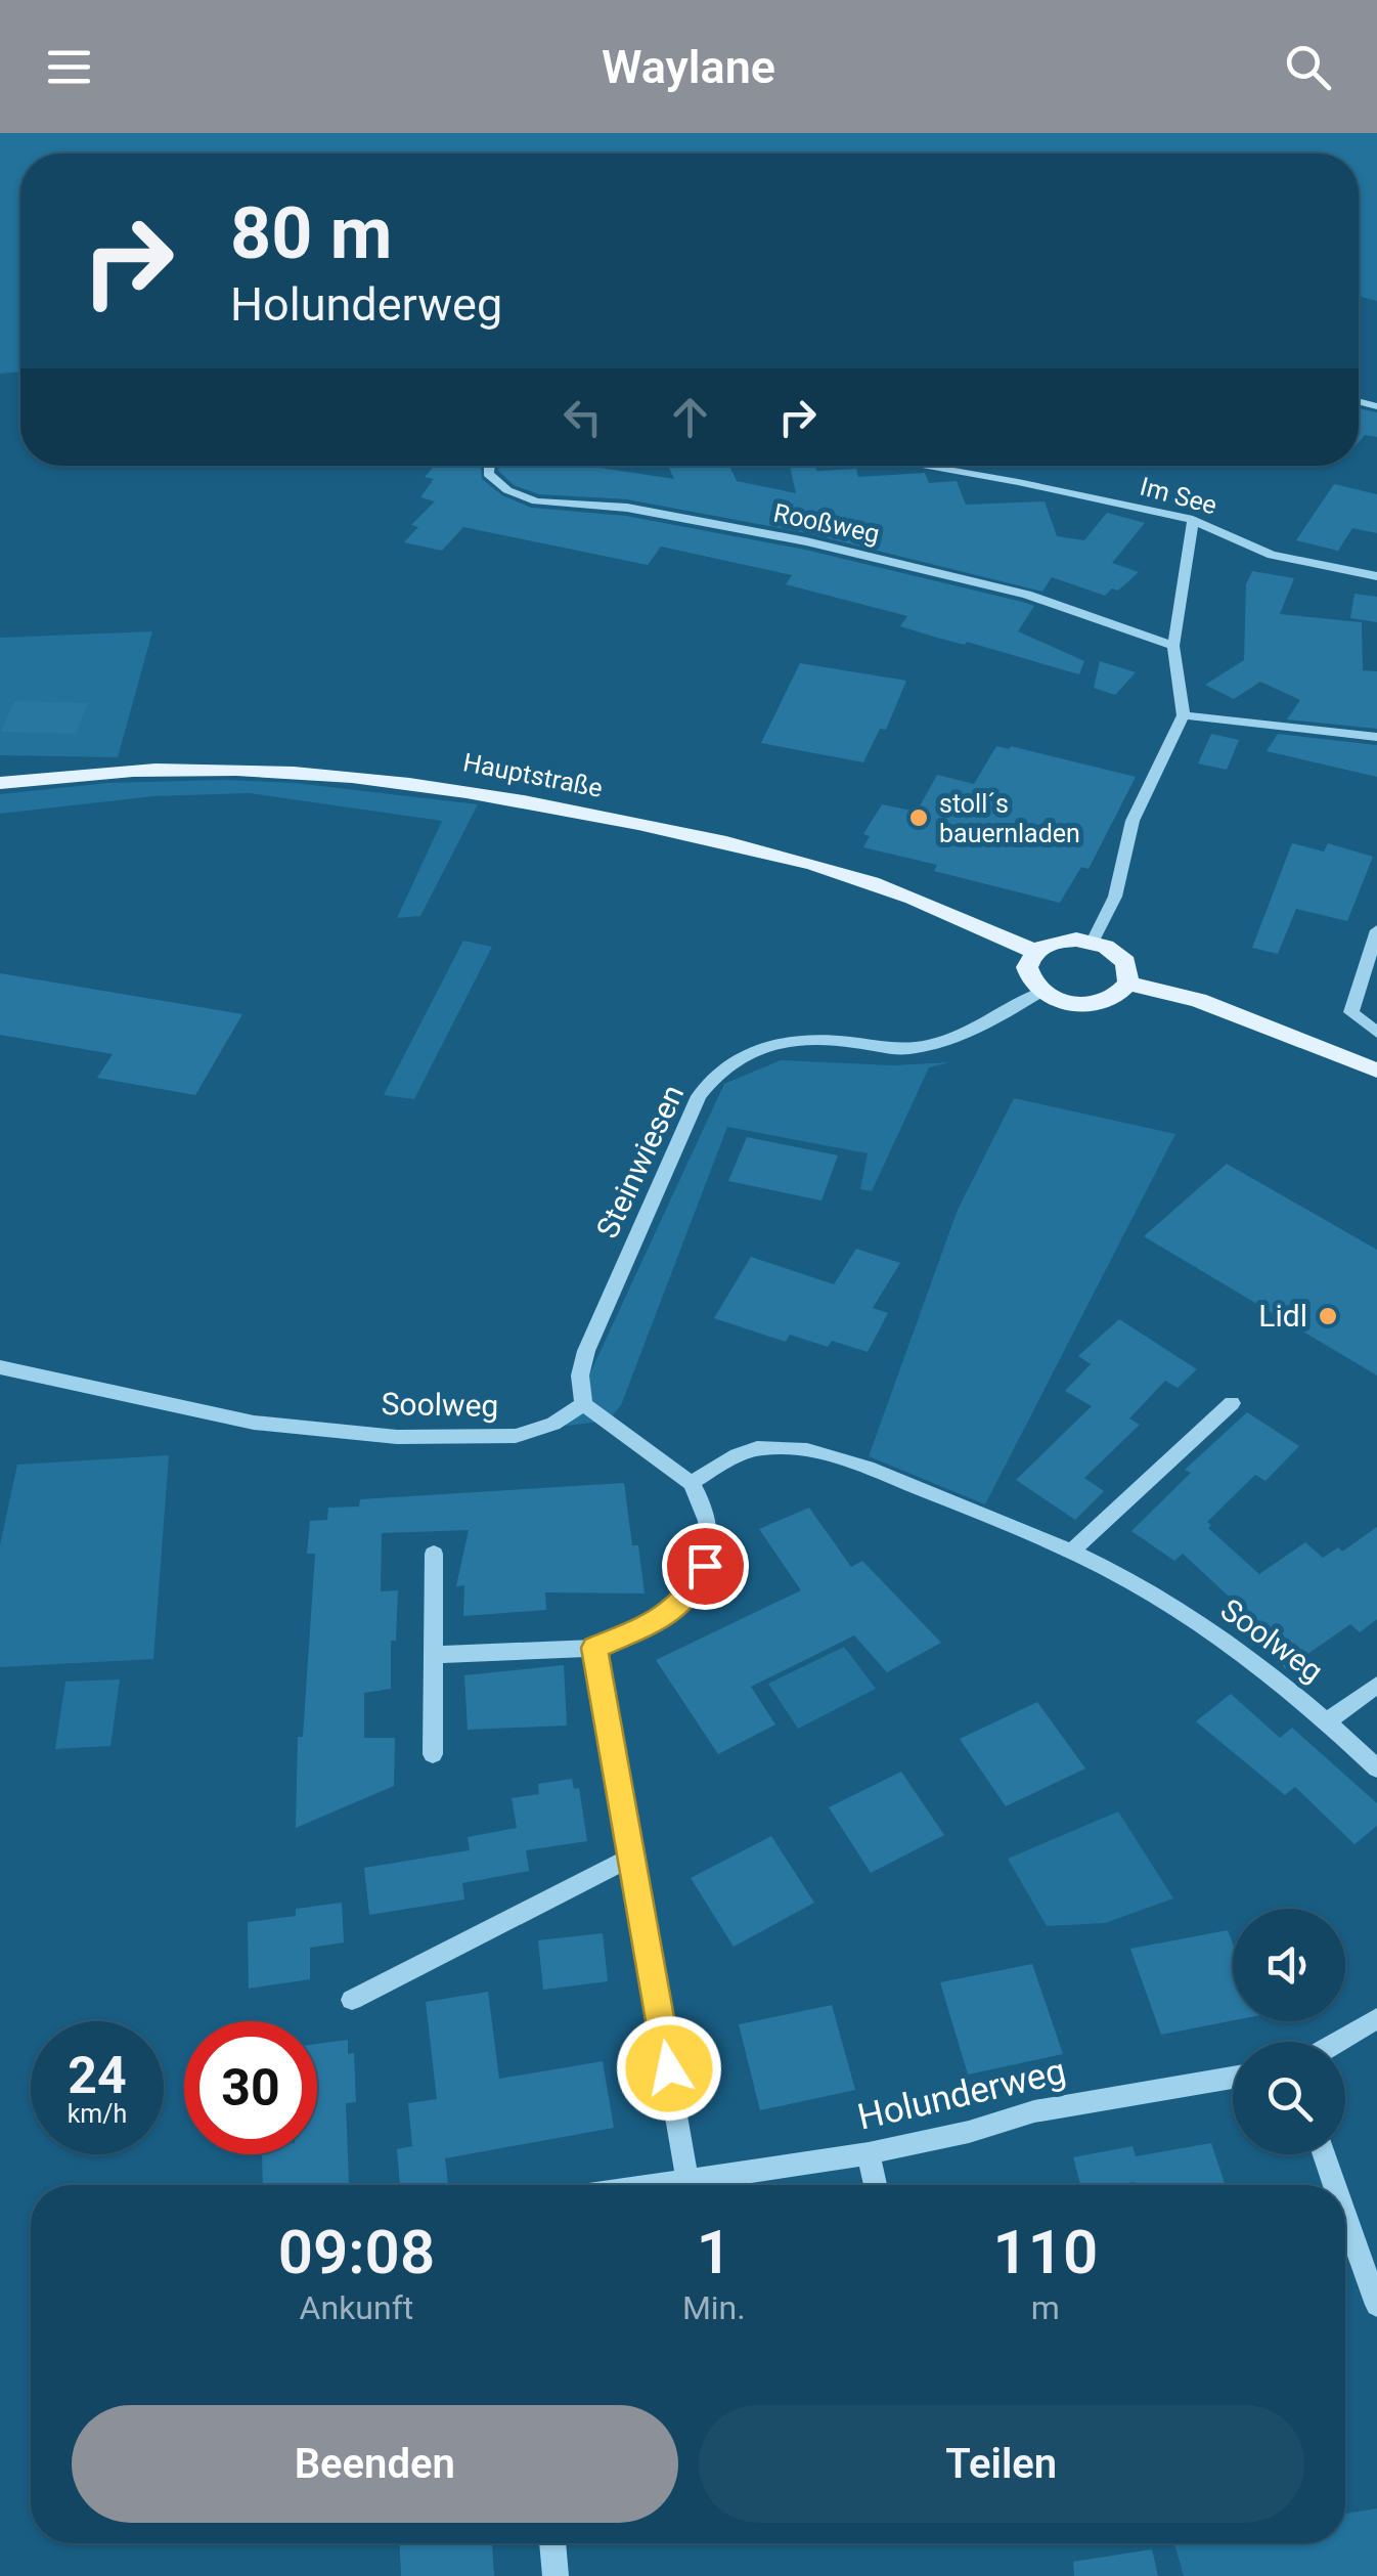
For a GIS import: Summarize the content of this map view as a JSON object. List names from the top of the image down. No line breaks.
{"streets":{"main road":["Hauptstraße"],"street":["Im See","Rooßweg","Steinwiesen","Soolweg","Holunderweg"]},"crossings":[["Hauptstraße","Steinwiesen"],["Steinwiesen","Soolweg"]],"places":["stoll´s bauernladen","Lidl"],"page":{"header":"Waylane","turn":["80 m","Holunderweg"],"speed":"24 km/h","limit":"30","eta":["09:08","Ankunft","1","Min.","110","m"],"buttons":["Beenden","Teilen"]}}
